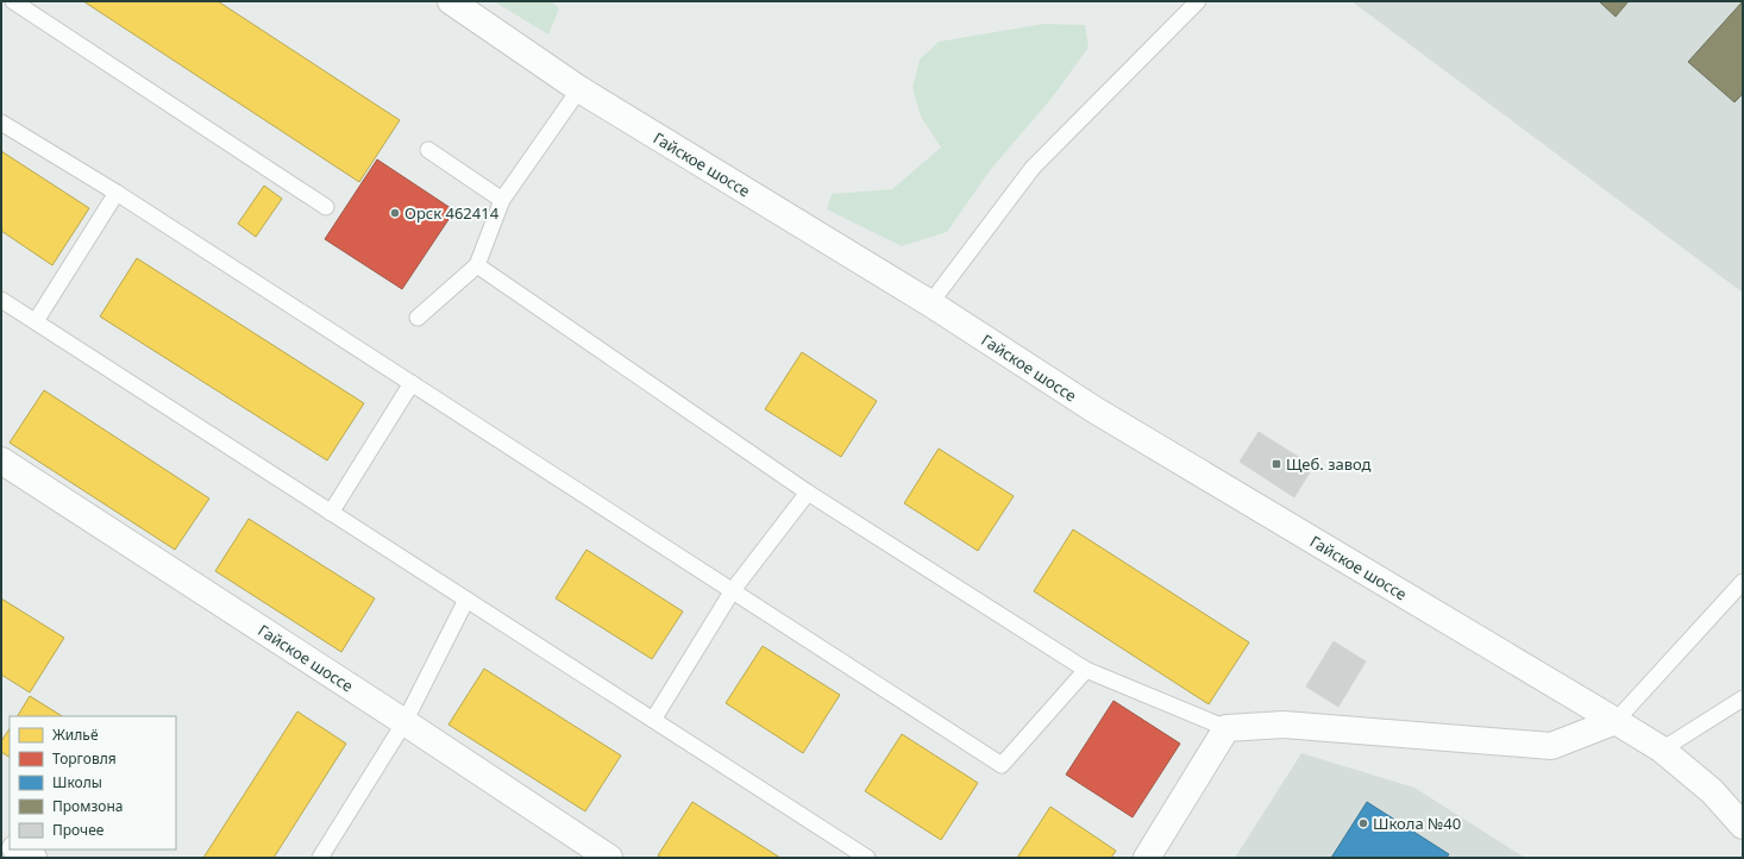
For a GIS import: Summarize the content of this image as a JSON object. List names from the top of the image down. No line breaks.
{"streets":{"main road":["Гайское шоссе"]},"places":{"other":["Орск 462414","Школа №40"],"transit":["Щеб. завод"]},"legend":["Жильё","Торговля","Школы","Промзона","Прочее"]}
